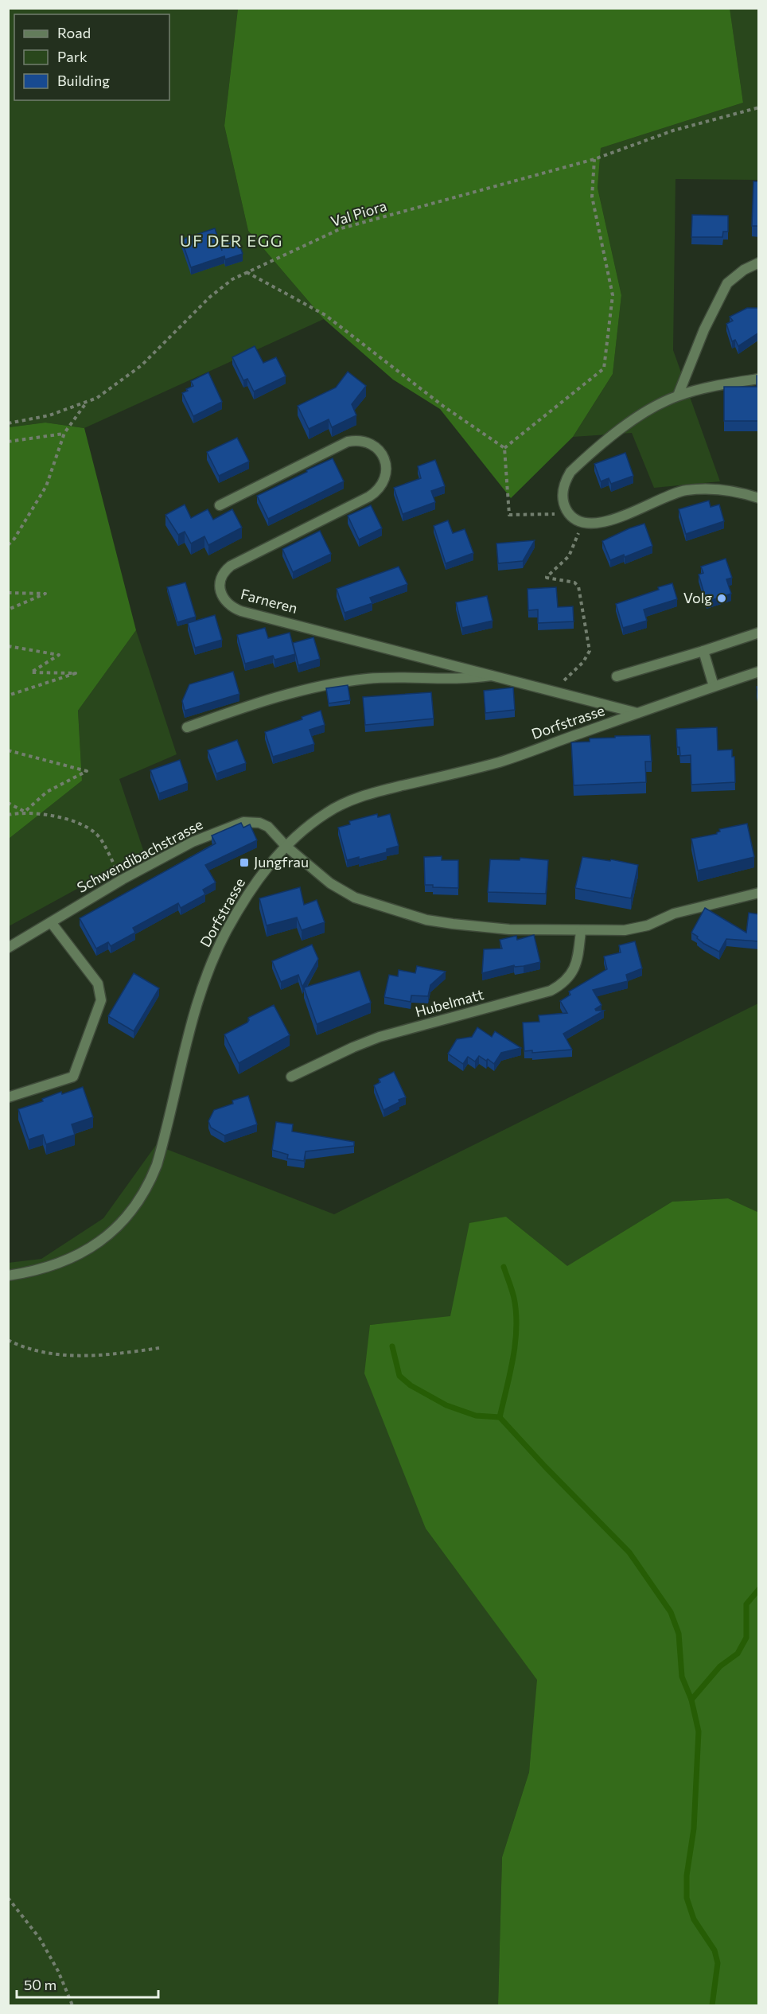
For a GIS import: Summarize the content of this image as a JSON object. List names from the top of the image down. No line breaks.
{"streets":{"street":["Farneren","Dorfstrasse","Schwendibachstrasse","Hubelmatt"],"path":["Val Piora"]},"crossings":[["Farneren","Dorfstrasse"],["Dorfstrasse","Schwendibachstrasse"]],"districts":["UF DER EGG"],"places":{"other":["Volg"],"transit":["Jungfrau"]},"legend":["Road","Park","Building"],"scale_bar":"50 m"}
